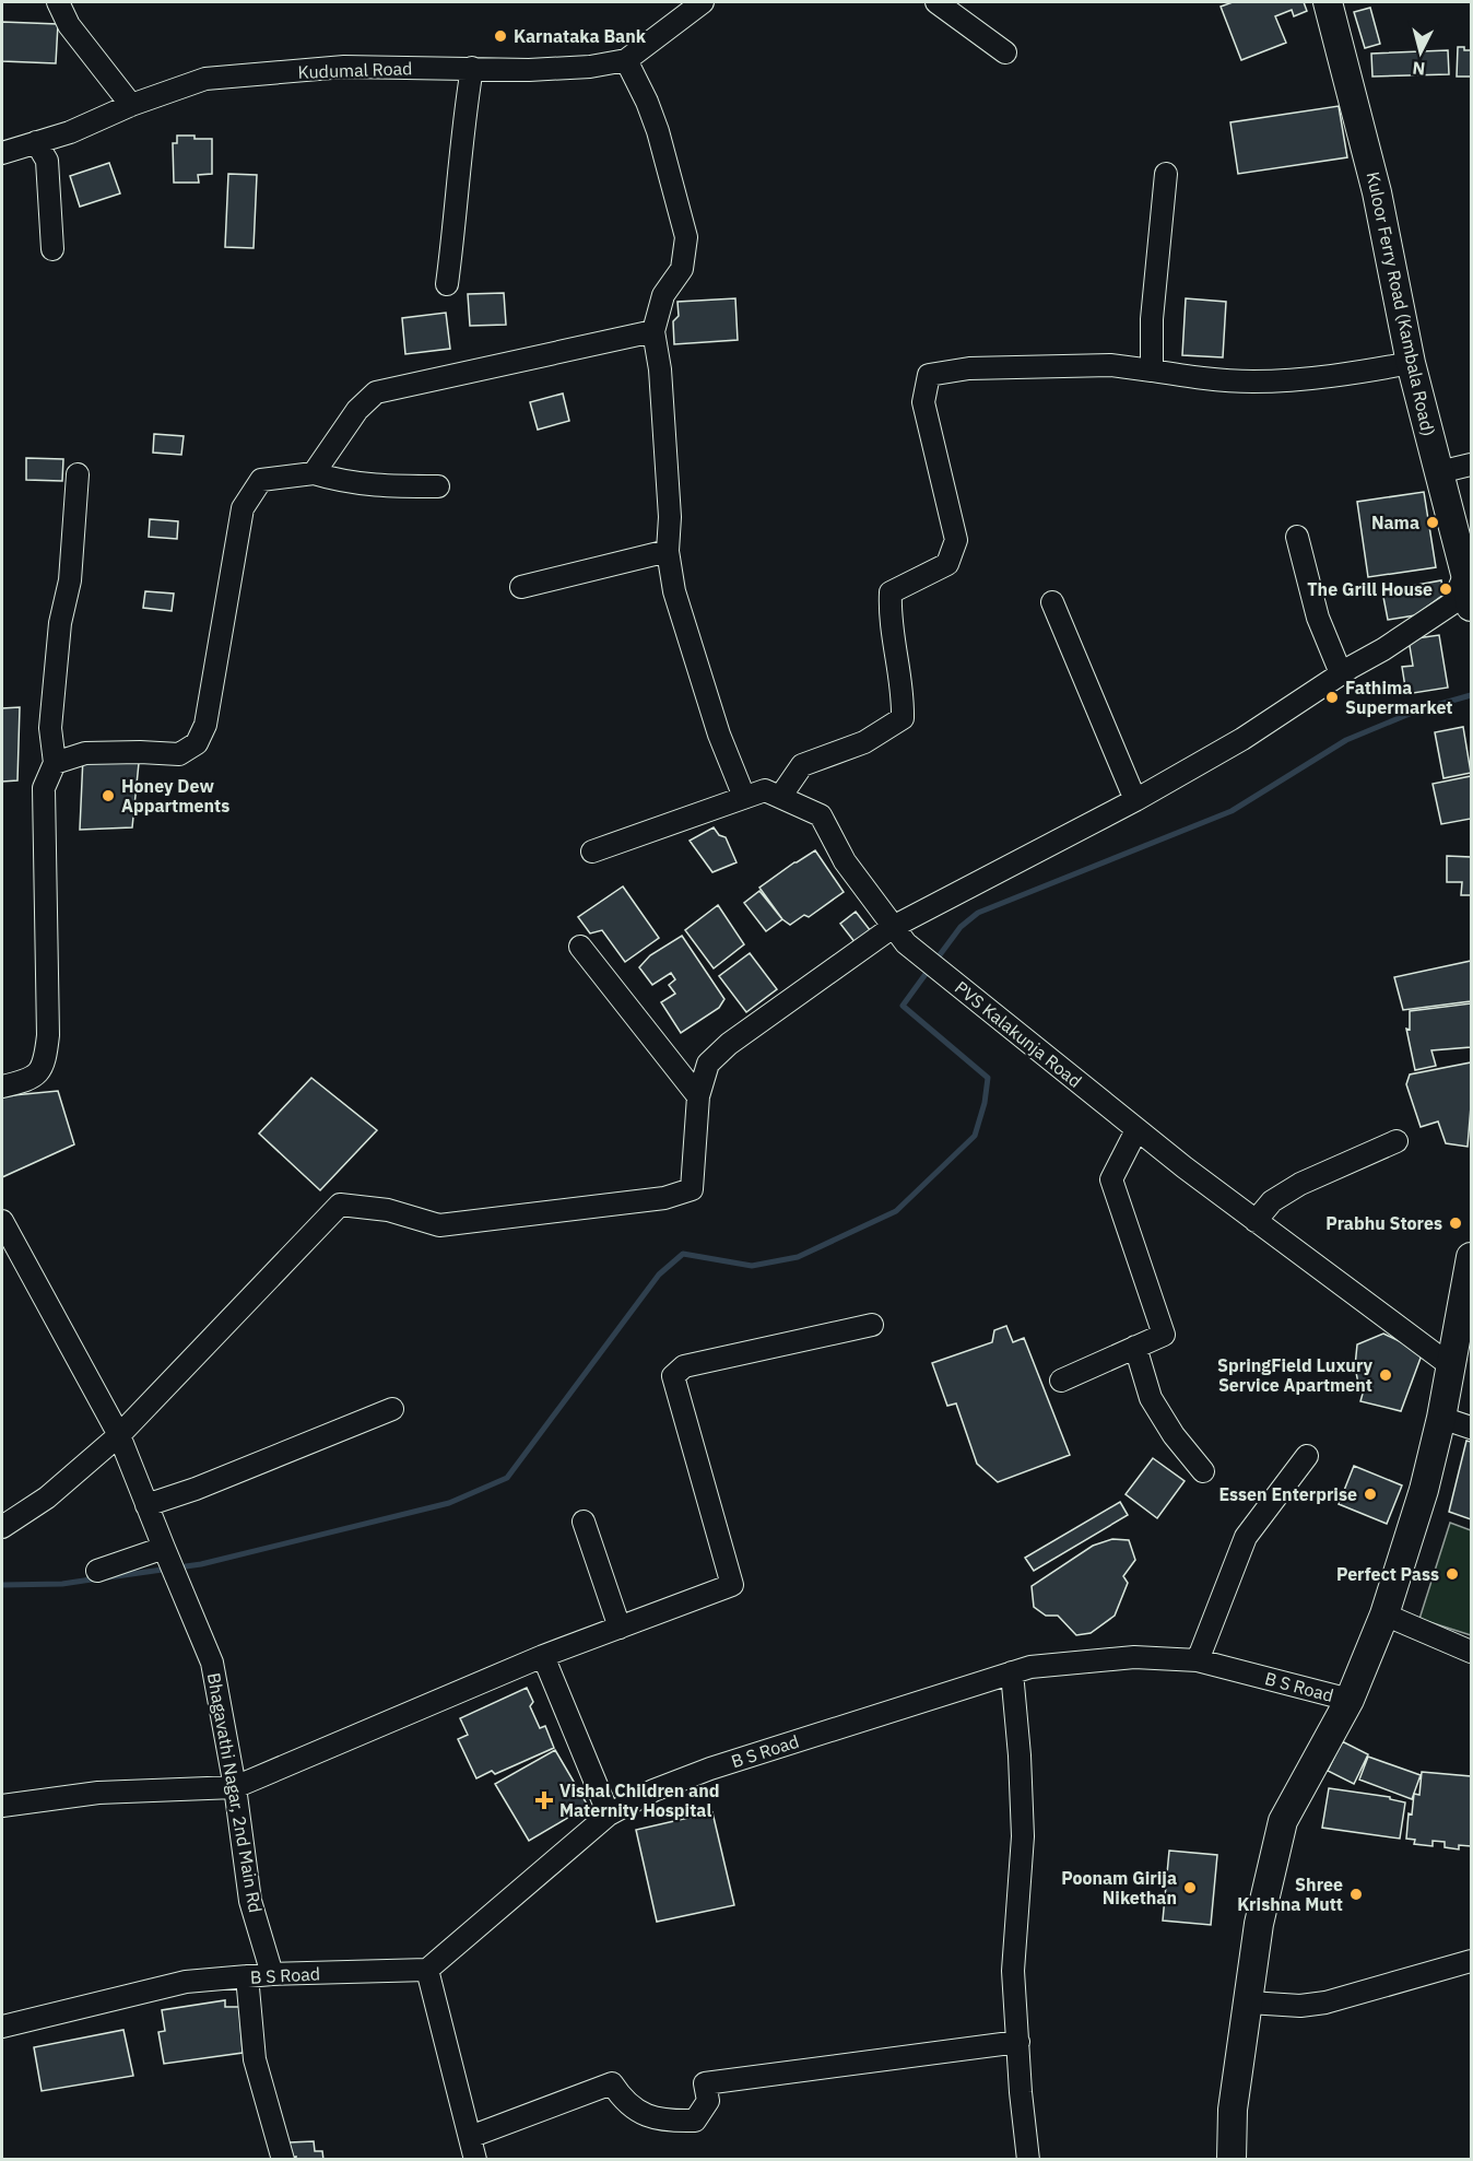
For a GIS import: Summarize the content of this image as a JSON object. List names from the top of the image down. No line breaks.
{"streets":{"main road":["Kuloor Ferry Road (Kambala Road)"],"street":["Kudumal Road","PVS Kalakunja Road","B S Road","Bhagavathi Nagar, 2nd Main Rd"]},"crossings":[["B S Road","Bhagavathi Nagar, 2nd Main Rd"]],"places":{"other":["Karnataka Bank","Nama","The Grill House","Fathima Supermarket","Honey Dew Appartments","Prabhu Stores","SpringField Luxury Service Apartment","Essen Enterprise","Perfect Pass","Poonam Girija Nikethan","Shree Krishna Mutt"],"health":["Vishal Children and Maternity Hospital"]},"north":"bottom"}
